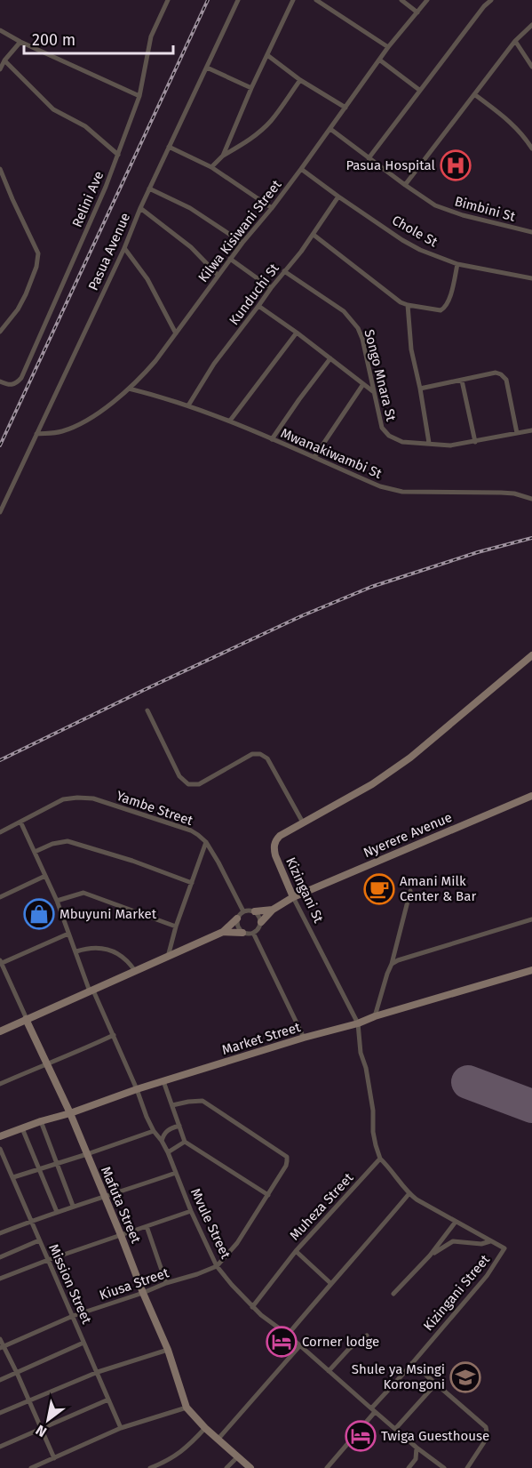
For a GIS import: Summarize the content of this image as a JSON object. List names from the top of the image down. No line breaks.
{"streets":{"street":["Relini Ave","Bimbini St","Kilwa Kisiwani Street","Chole St","Pasua Avenue","Kunduchi St","Songo Mnara St","Mwanakiwambi St","Yambe Street","Nyerere Avenue","Kizingani St","Market Street","Mafuta Street","Muheza Street","Mvule Street","Mission Street","Kiusa Street","Kizingani Street"]},"crossings":[["Bimbini St","Kilwa Kisiwani Street"],["Kilwa Kisiwani Street","Chole St"],["Kilwa Kisiwani Street","Pasua Avenue"],["Kilwa Kisiwani Street","Mwanakiwambi St"],["Chole St","Kunduchi St"],["Kunduchi St","Songo Mnara St"],["Kunduchi St","Mwanakiwambi St"],["Yambe Street","Mvule Street"],["Nyerere Avenue","Kizingani St"],["Kizingani St","Market Street"],["Kizingani St","Muheza Street"],["Market Street","Mafuta Street"],["Market Street","Mvule Street"],["Mafuta Street","Kiusa Street"],["Muheza Street","Mvule Street"],["Mvule Street","Kiusa Street"],["Mvule Street","Kizingani Street"],["Mission Street","Kiusa Street"]],"places":{"hospital":["Pasua Hospital"],"cafe":["Amani Milk Center & Bar"],"shop":["Mbuyuni Market"],"hotel":["Corner lodge","Twiga Guesthouse"],"school or university":["Shule ya Msingi Korongoni"]},"scale_bar":"200 m","north":"bottom left"}
